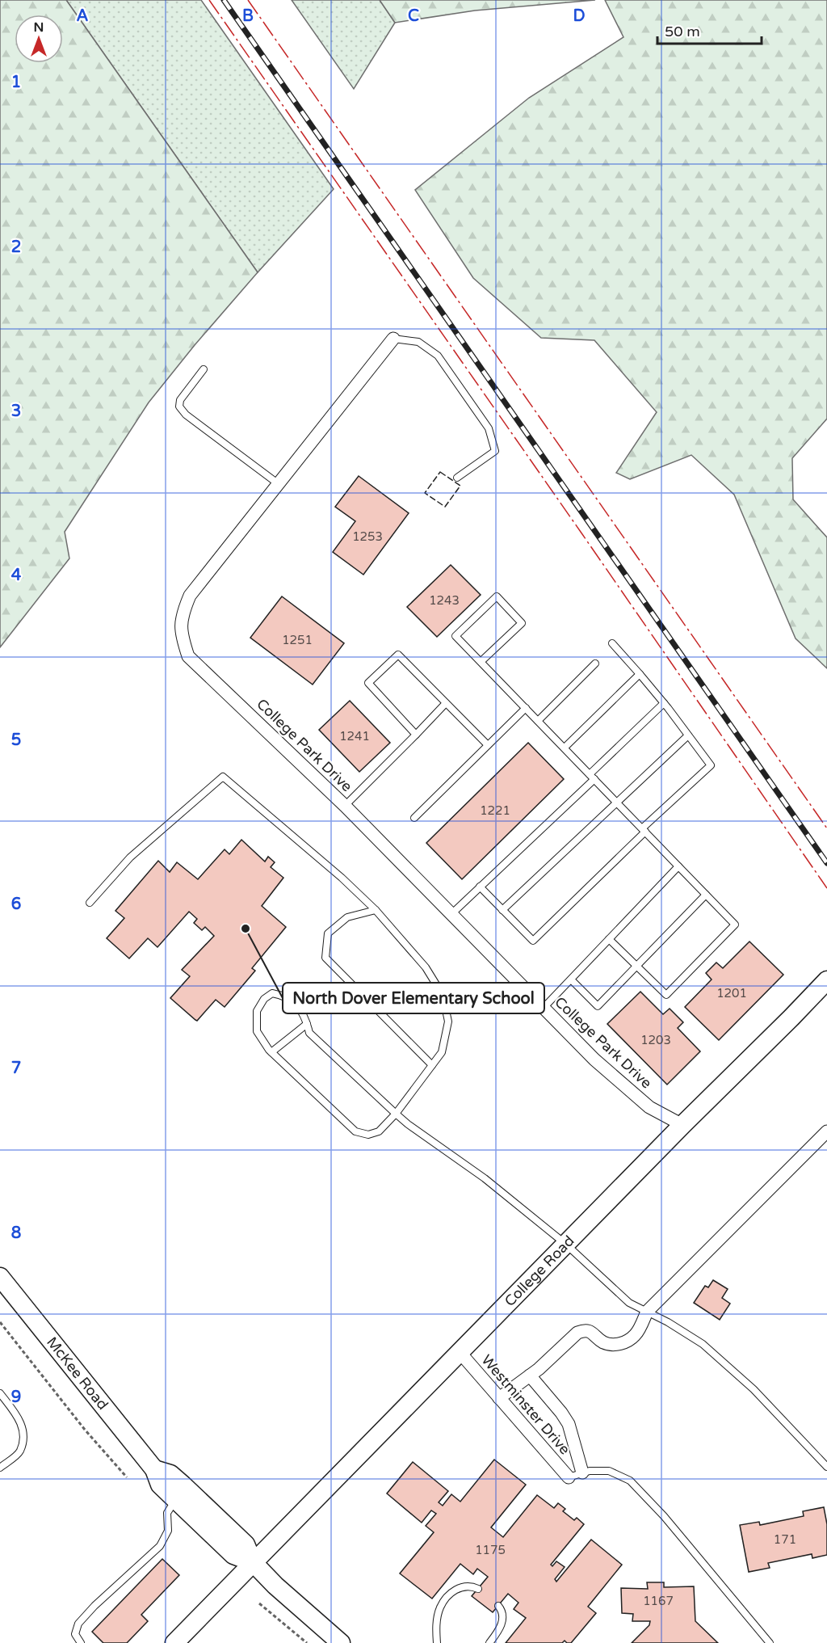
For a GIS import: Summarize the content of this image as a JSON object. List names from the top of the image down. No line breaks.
{"streets":{"street":["College Park Drive","College Road","McKee Road","Westminster Drive"]},"crossings":[["College Park Drive","College Road"],["College Road","McKee Road"],["College Road","Westminster Drive"]],"places":["North Dover Elementary School"],"house_numbers":["1253","1243","1251","1241","1221","1201","1203","171","1175","1167"],"scale_bar":"50 m","north":"top","grid":{"columns":["A","B","C","D"],"rows":["1","2","3","4","5","6","7","8","9"]}}
